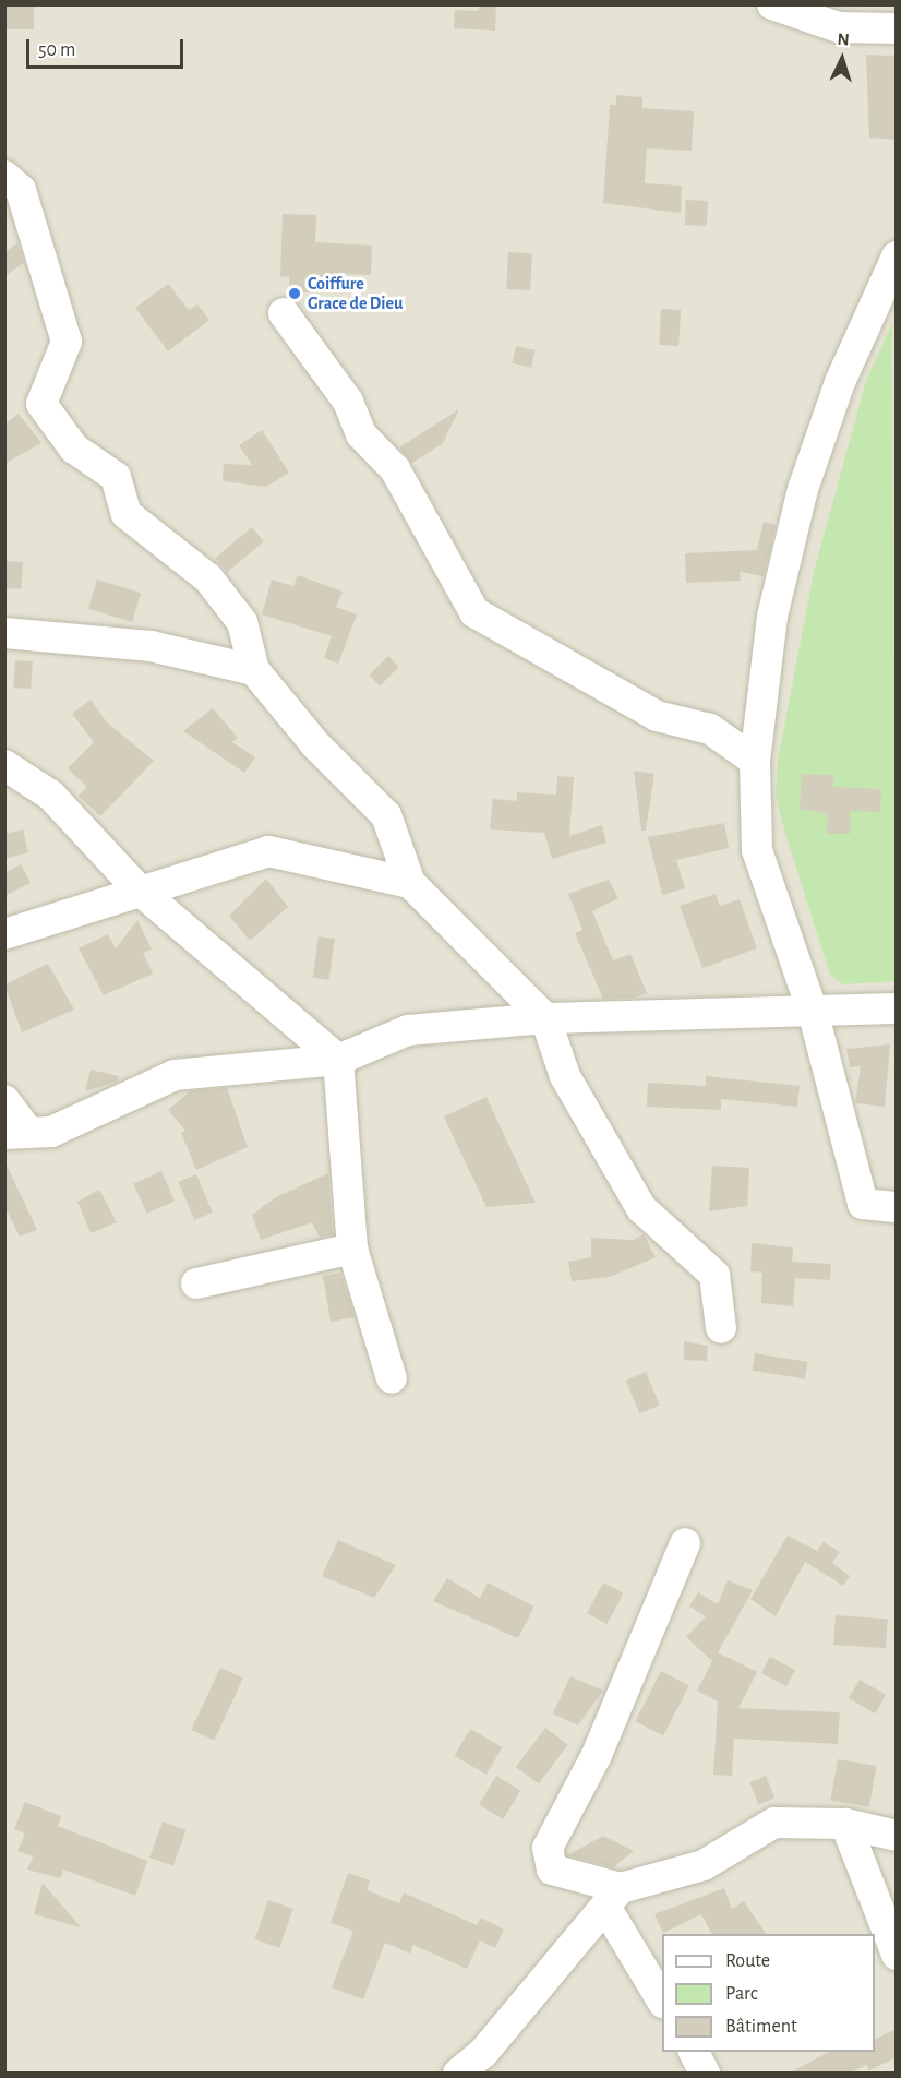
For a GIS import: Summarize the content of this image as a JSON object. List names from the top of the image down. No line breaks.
{"places":["Coiffure Grace de Dieu"],"legend":["Route","Parc","Bâtiment"],"scale_bar":"50 m","north":"top"}
